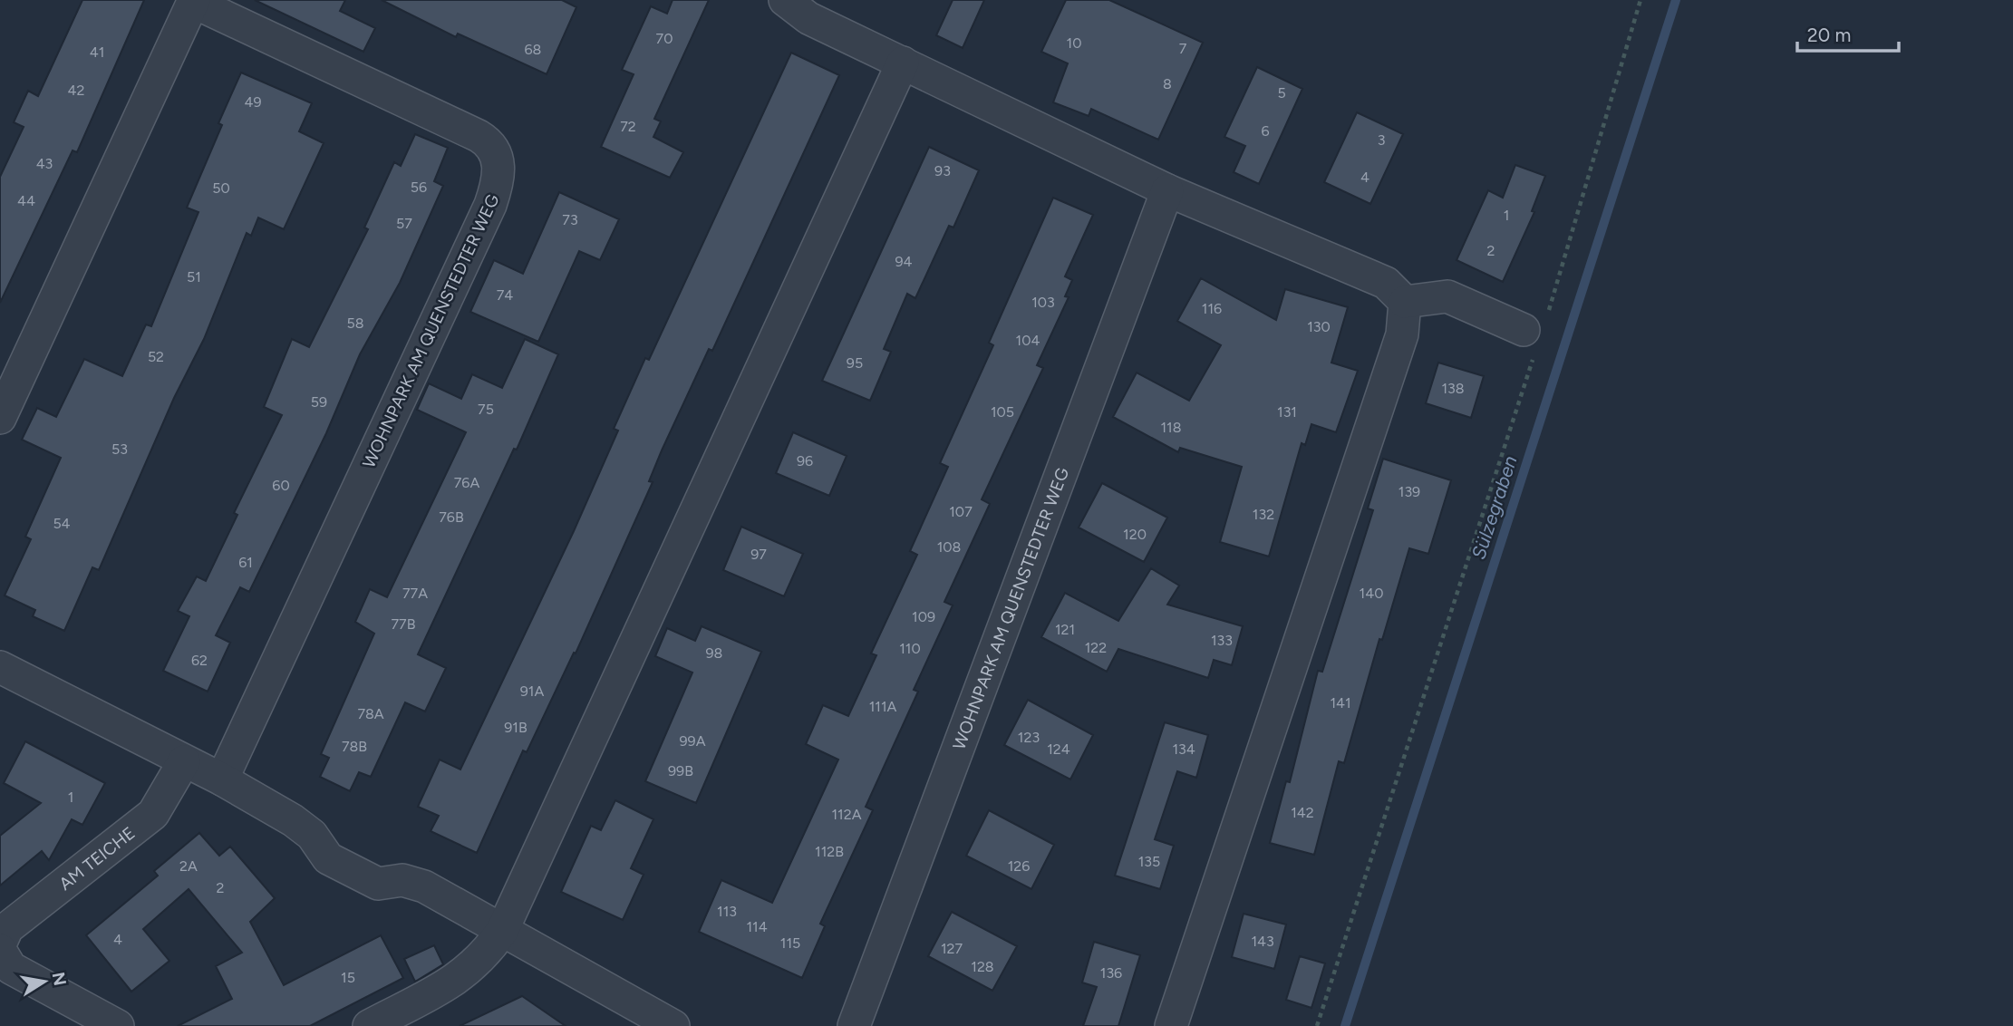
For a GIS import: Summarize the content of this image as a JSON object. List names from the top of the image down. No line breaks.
{"streets":{"street":["WOHNPARK AM QUENSTEDTER WEG","AM TEICHE"]},"water":["Sülzegraben"],"house_numbers":["70","10","7","68","41","8","42","5","49","72","6","3","43","93","4","56","50","44","1","73","57","2","94","51","74","103","116","58","130","104","52","95","138","59","75","105","131","118","53","96","76A","60","139","107","132","76B","54","120","108","97","61","77A","140","109","77B","121","133","122","110","98","62","91A","141","111A","78A","91B","123","99A","78B","124","134","99B","1","142","112A","112B","135","2A","126","2","113","114","4","143","115","127","128","136","15"],"scale_bar":"20 m","north":"right"}
